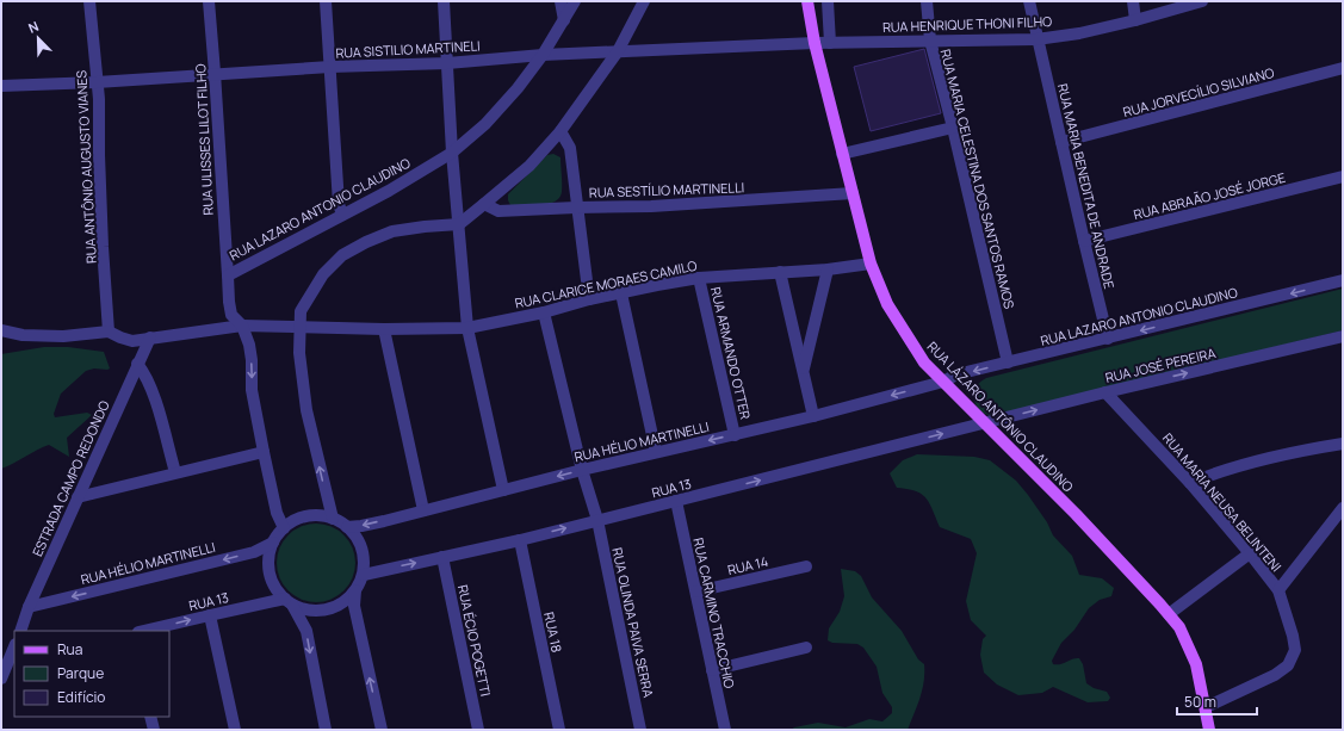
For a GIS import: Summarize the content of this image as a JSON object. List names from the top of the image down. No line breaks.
{"streets":{"main road":["RUA LÁZARO ANTÔNIO CLAUDINO"],"street":["RUA HENRIQUE THONI FILHO","RUA SISTILIO MARTINELI","RUA JORVECÍLIO SILVIANO","RUA ULISSES LILOT FILHO","RUA ANTÔNIO AUGUSTO VIANES","RUA MARIA CELESTINA DOS SANTOS RAMOS","RUA MARIA BENEDITA DE ANDRADE","RUA SESTÍLIO MARTINELLI","RUA ABRAÃO JOSÉ JORGE","RUA LAZARO ANTONIO CLAUDINO","RUA CLARICE MORAES CAMILO","RUA ARMANDO OTTER","RUA JOSÉ PEREIRA","RUA HÉLIO MARTINELLI","ESTRADA CAMPO REDONDO","RUA 13","RUA MARIA NEUSA BELINTENI","RUA 14","RUA CARMINO TRACCHIO","RUA OLINDA PAIVA SERRA","RUA 18","RUA ÉCIO POGETTI"]},"crossings":[["RUA HENRIQUE THONI FILHO","RUA SISTILIO MARTINELI"],["RUA HENRIQUE THONI FILHO","RUA MARIA CELESTINA DOS SANTOS RAMOS"],["RUA HENRIQUE THONI FILHO","RUA MARIA BENEDITA DE ANDRADE"],["RUA HENRIQUE THONI FILHO","RUA LÁZARO ANTÔNIO CLAUDINO"],["RUA SISTILIO MARTINELI","RUA ULISSES LILOT FILHO"],["RUA SISTILIO MARTINELI","RUA ANTÔNIO AUGUSTO VIANES"],["RUA SISTILIO MARTINELI","RUA LAZARO ANTONIO CLAUDINO"],["RUA SISTILIO MARTINELI","RUA LÁZARO ANTÔNIO CLAUDINO"],["RUA JORVECÍLIO SILVIANO","RUA MARIA BENEDITA DE ANDRADE"],["RUA ULISSES LILOT FILHO","RUA LAZARO ANTONIO CLAUDINO"],["RUA ANTÔNIO AUGUSTO VIANES","RUA CLARICE MORAES CAMILO"],["RUA MARIA CELESTINA DOS SANTOS RAMOS","RUA LAZARO ANTONIO CLAUDINO"],["RUA MARIA BENEDITA DE ANDRADE","RUA ABRAÃO JOSÉ JORGE"],["RUA MARIA BENEDITA DE ANDRADE","RUA LAZARO ANTONIO CLAUDINO"],["RUA SESTÍLIO MARTINELLI","RUA LÁZARO ANTÔNIO CLAUDINO"],["RUA LAZARO ANTONIO CLAUDINO","RUA CLARICE MORAES CAMILO"],["RUA LAZARO ANTONIO CLAUDINO","RUA LÁZARO ANTÔNIO CLAUDINO"],["RUA LAZARO ANTONIO CLAUDINO","RUA HÉLIO MARTINELLI"],["RUA LAZARO ANTONIO CLAUDINO","RUA 13"],["RUA CLARICE MORAES CAMILO","RUA ARMANDO OTTER"],["RUA CLARICE MORAES CAMILO","RUA LÁZARO ANTÔNIO CLAUDINO"],["RUA CLARICE MORAES CAMILO","ESTRADA CAMPO REDONDO"],["RUA CLARICE MORAES CAMILO","RUA OLINDA PAIVA SERRA"],["RUA ARMANDO OTTER","RUA HÉLIO MARTINELLI"],["RUA JOSÉ PEREIRA","RUA LÁZARO ANTÔNIO CLAUDINO"],["RUA JOSÉ PEREIRA","RUA 13"],["RUA JOSÉ PEREIRA","RUA MARIA NEUSA BELINTENI"],["RUA LÁZARO ANTÔNIO CLAUDINO","RUA HÉLIO MARTINELLI"],["RUA LÁZARO ANTÔNIO CLAUDINO","RUA 13"],["RUA LÁZARO ANTÔNIO CLAUDINO","RUA MARIA NEUSA BELINTENI"],["RUA HÉLIO MARTINELLI","ESTRADA CAMPO REDONDO"],["RUA HÉLIO MARTINELLI","RUA 13"],["RUA HÉLIO MARTINELLI","RUA OLINDA PAIVA SERRA"],["RUA 13","RUA CARMINO TRACCHIO"],["RUA 13","RUA OLINDA PAIVA SERRA"],["RUA 13","RUA 18"],["RUA 13","RUA ÉCIO POGETTI"],["RUA 14","RUA CARMINO TRACCHIO"]],"one_way":["RUA HÉLIO MARTINELLI","RUA 13"],"legend":["Rua","Parque","Edifício"],"scale_bar":"50 m","north":"top left"}
